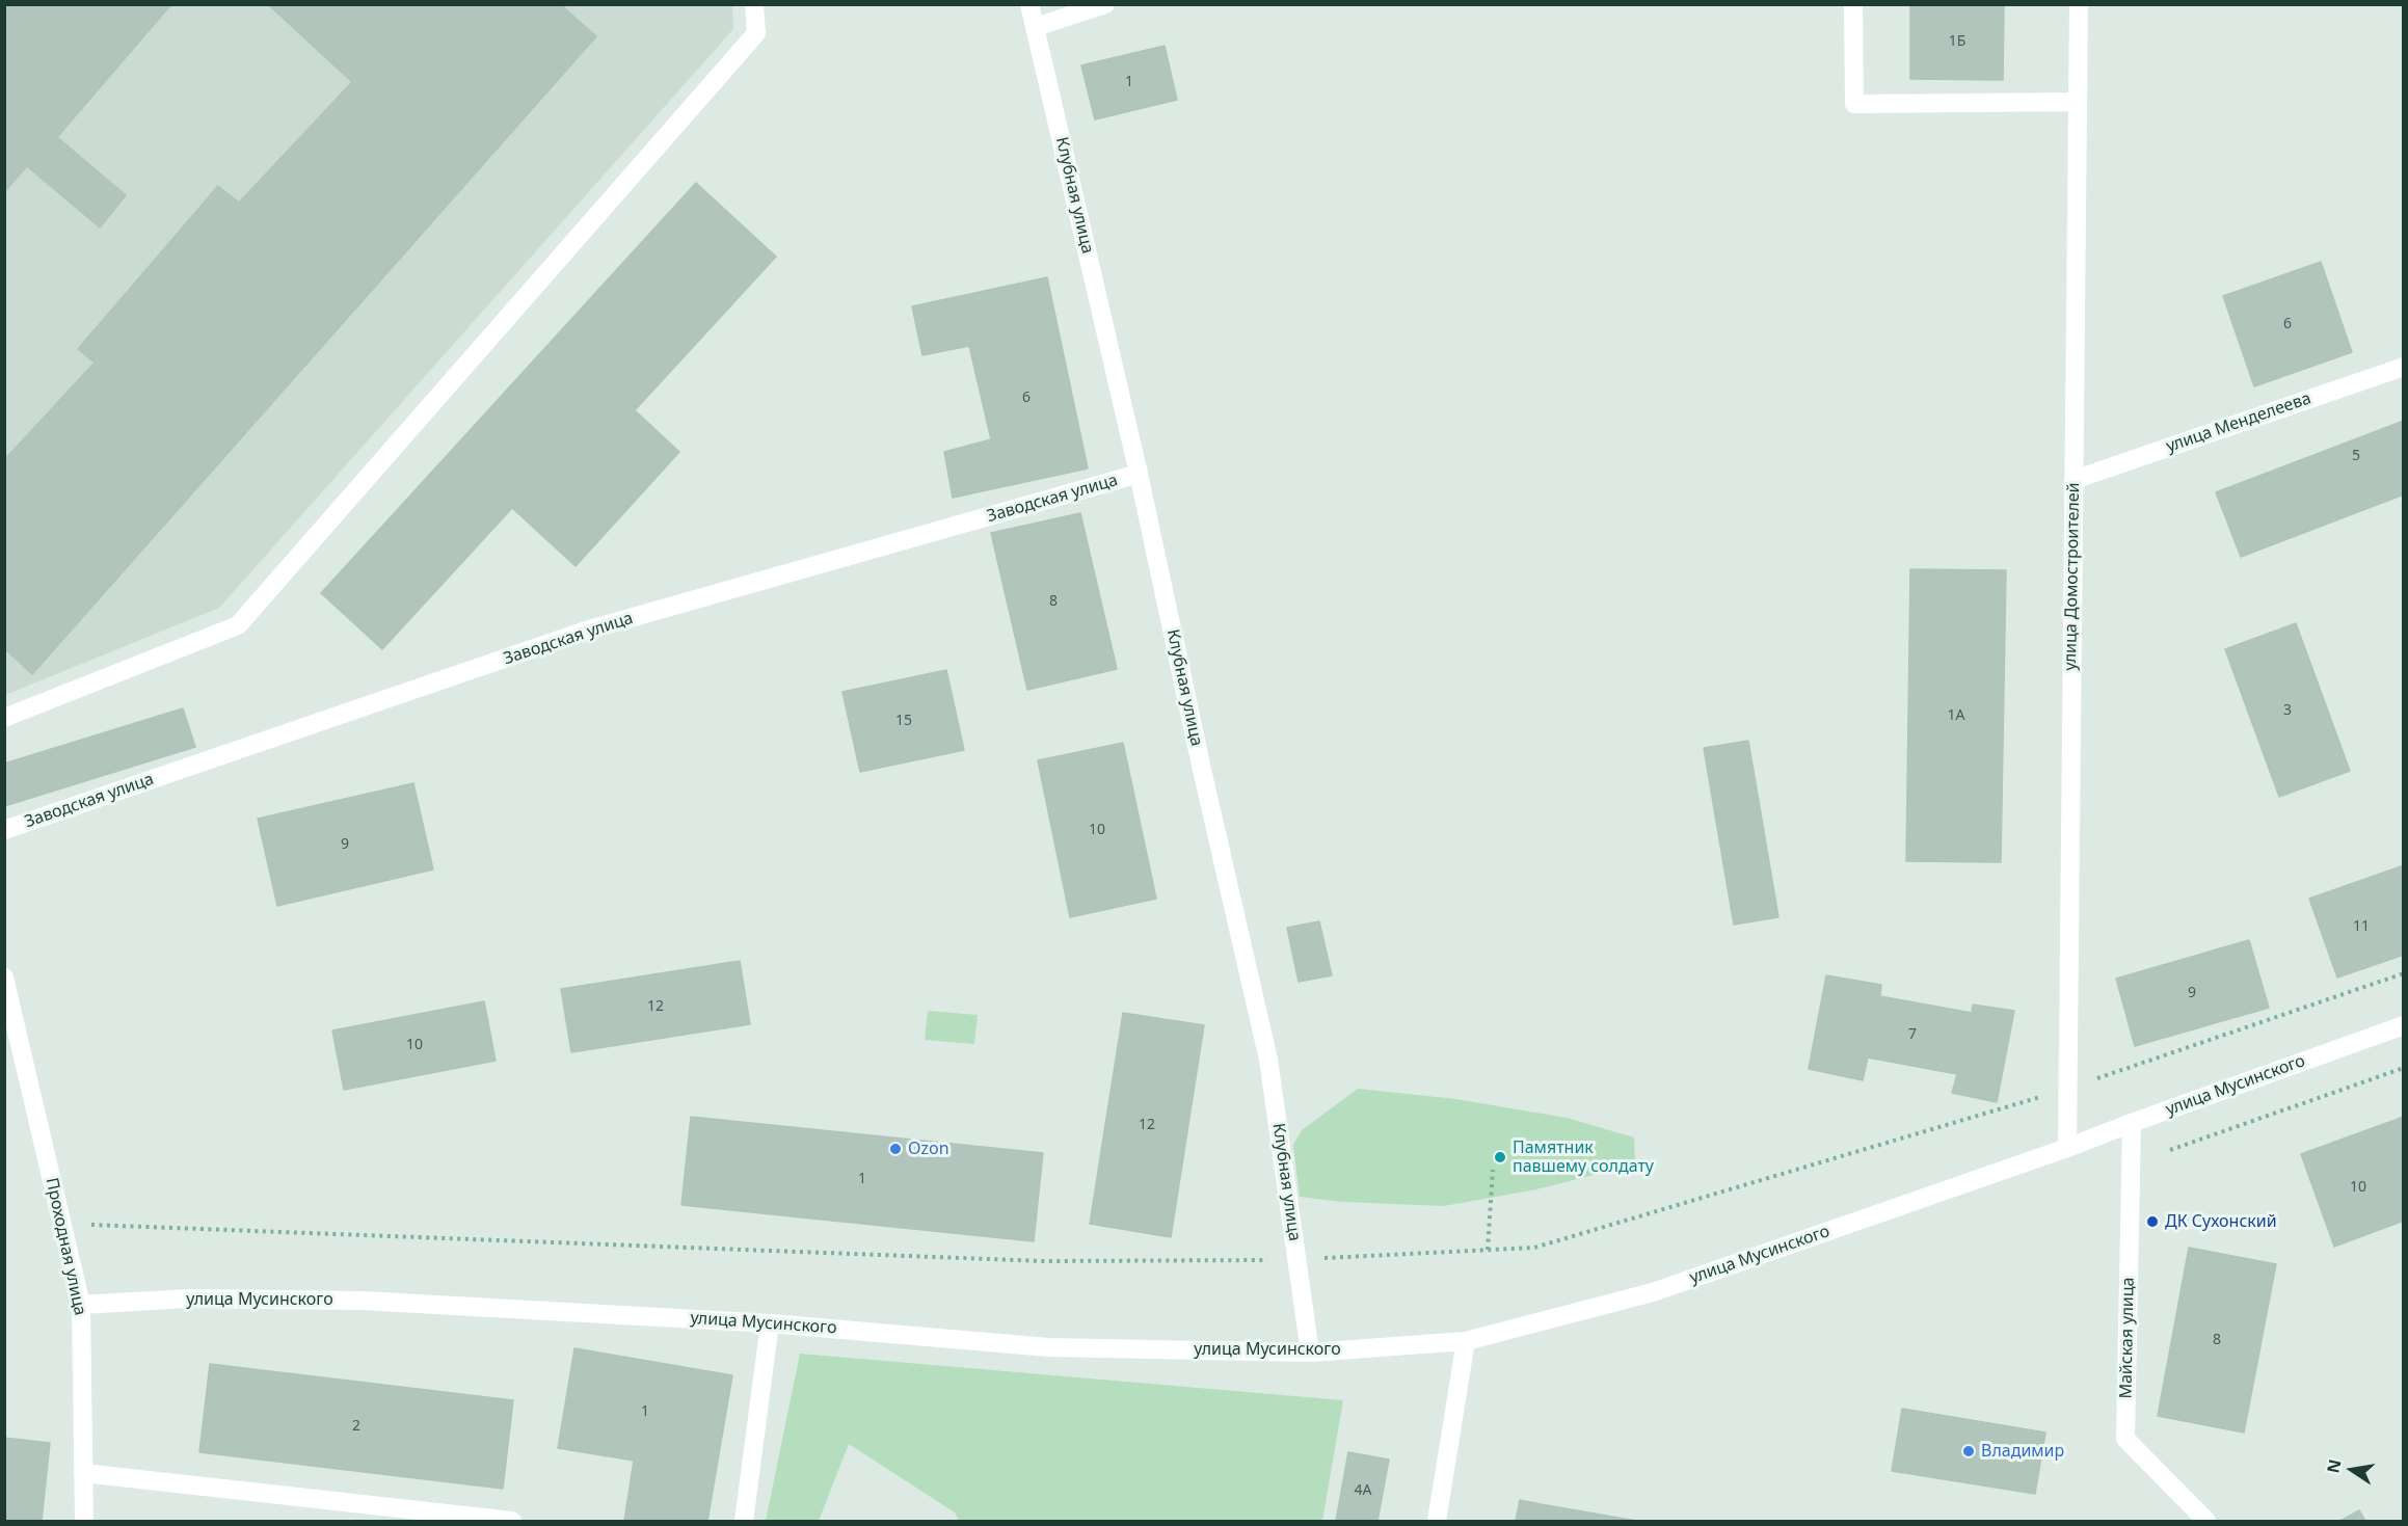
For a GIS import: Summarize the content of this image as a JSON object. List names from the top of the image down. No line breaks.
{"streets":{"street":["Клубная улица","улица Менделеева","Заводская улица","улица Домостроителей","улица Мусинского","Проходная улица","Майская улица"]},"crossings":[["Клубная улица","Заводская улица"],["Клубная улица","улица Мусинского"],["улица Менделеева","улица Домостроителей"],["улица Домостроителей","улица Мусинского"],["улица Мусинского","Проходная улица"],["улица Мусинского","Майская улица"]],"places":["Ozon","Памятник павшему солдату","ДК Сухонский","Владимир"],"house_numbers":["1Б","1","6","6","5","8","3","1А","15","10","9","11","9","12","7","10","12","1","10","8","1","2","4А"],"north":"left"}
